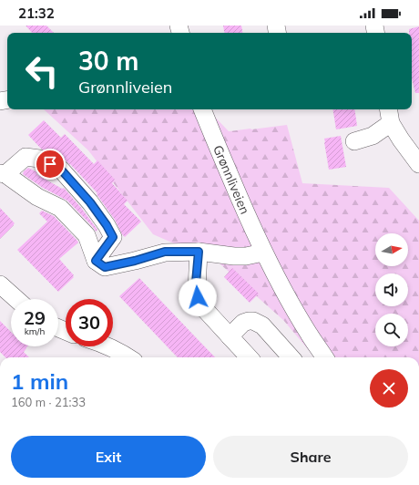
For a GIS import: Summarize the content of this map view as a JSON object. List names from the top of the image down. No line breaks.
{"streets":{"street":["Grønnliveien"]},"north":"right","page":{"status":"21:32","turn":["30 m","Grønnliveien"],"speed":"29 km/h","limit":"30","heading":["1 min","160 m · 21:33"],"buttons":["Exit","Share"]}}
